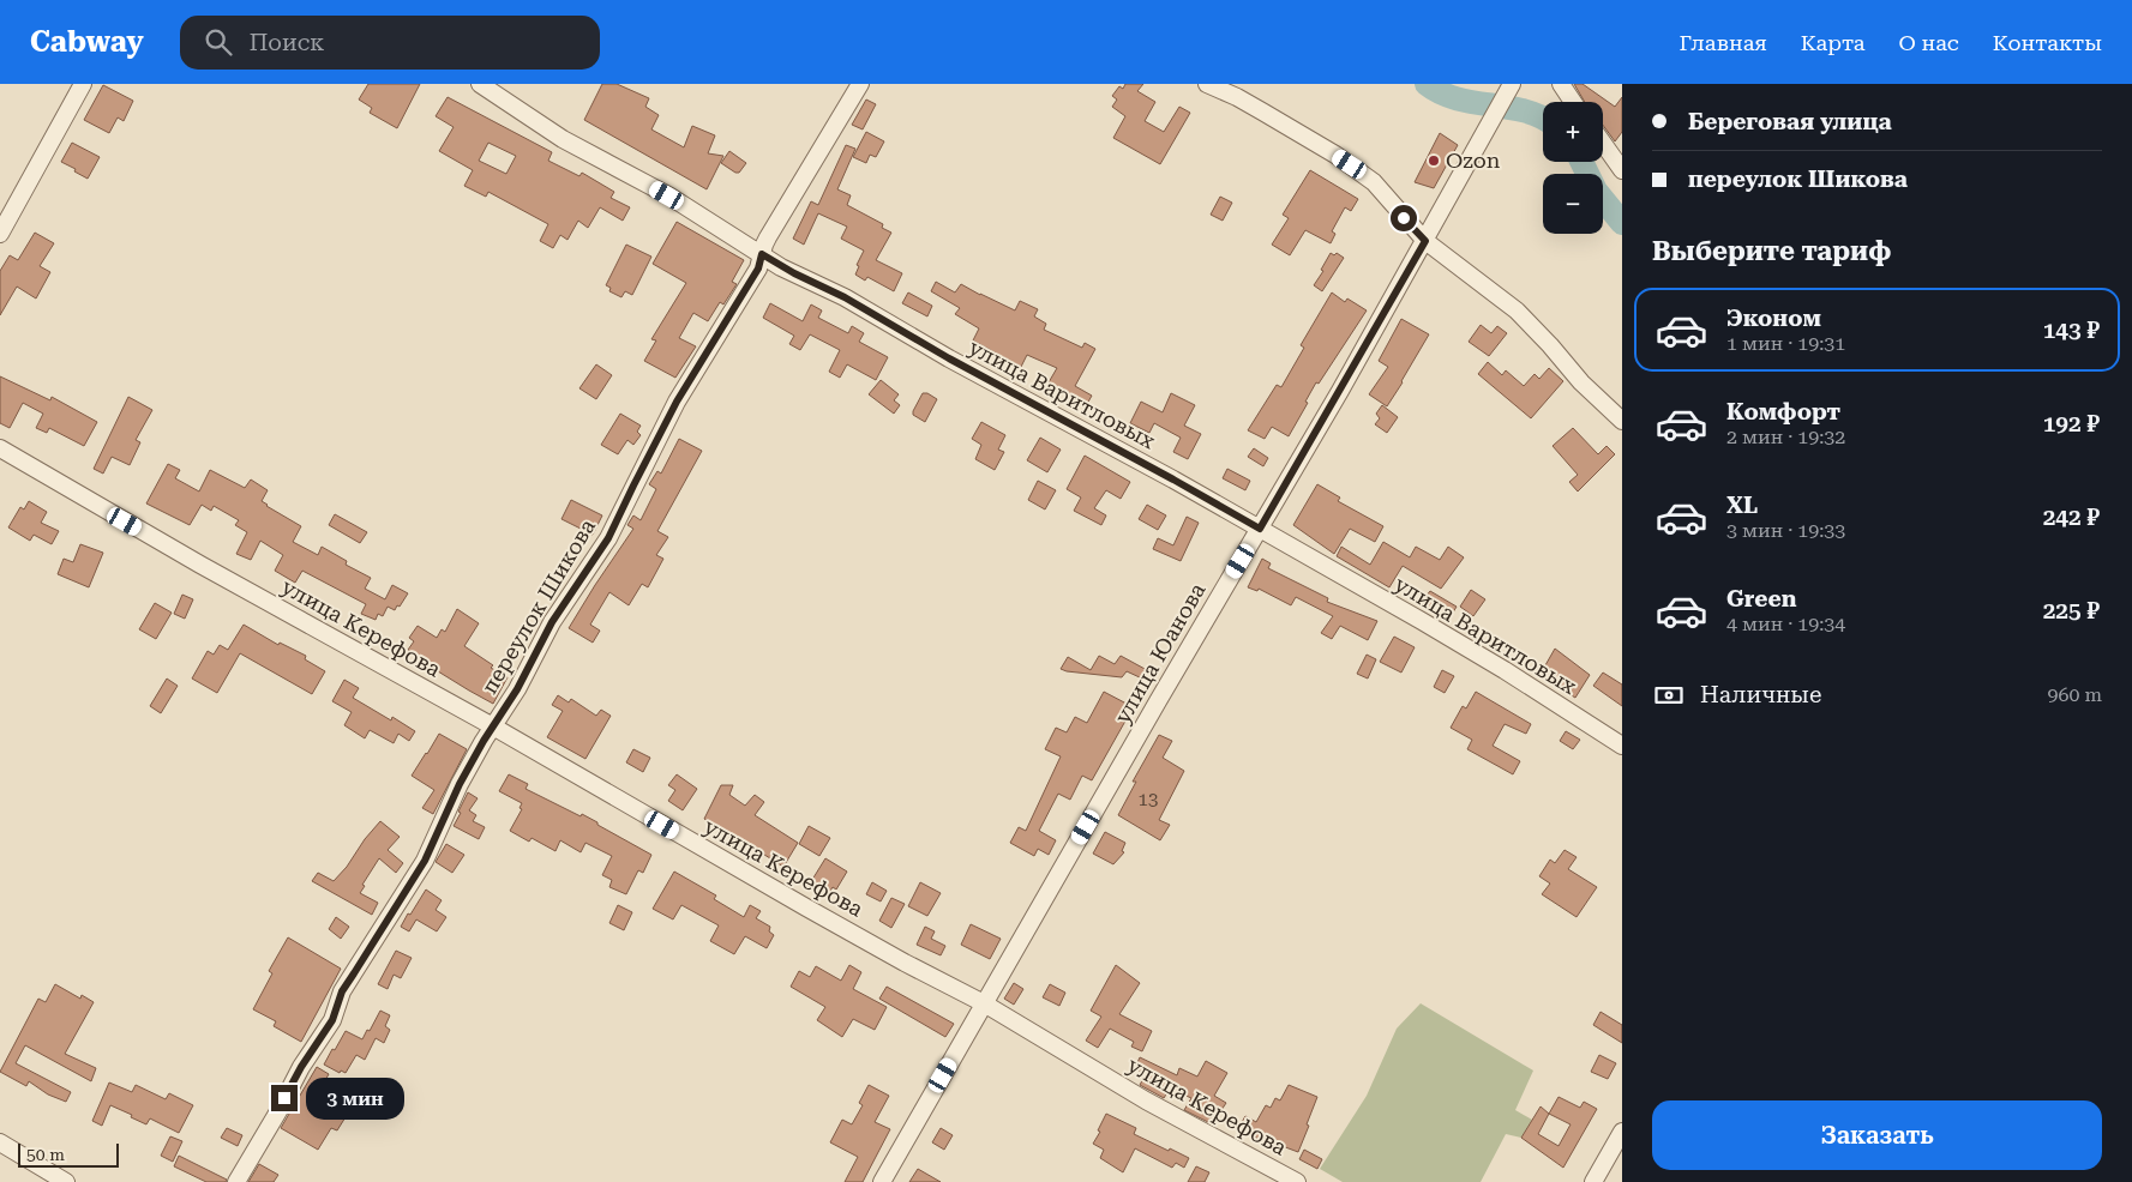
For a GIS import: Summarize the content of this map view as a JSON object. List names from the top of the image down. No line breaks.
{"streets":{"street":["улица Варитловых","переулок Шикова","улица Керефова","улица Юанова"]},"crossings":[["улица Варитловых","переулок Шикова"],["улица Варитловых","улица Юанова"],["переулок Шикова","улица Керефова"],["улица Керефова","улица Юанова"]],"places":["Ozon"],"house_numbers":["13"],"scale_bar":"50 m","page":{"header":"Cabway","search":"Поиск","nav":["Главная","Карта","О нас","Контакты"],"banner":["Береговая улица","переулок Шикова"],"map_buttons":["+","−"],"heading":"Выберите тариф","list":[{"name":"Эконом","note":"1 мин · 19:31","value":"143 ₽"},{"name":"Комфорт","note":"2 мин · 19:32","value":"192 ₽"},{"name":"XL","note":"3 мин · 19:33","value":"242 ₽"},{"name":"Green","note":"4 мин · 19:34","value":"225 ₽"}],"pay":["Наличные","960 m"],"bubble":"3 мин","buttons":"Заказать","scale":"50 m"}}
